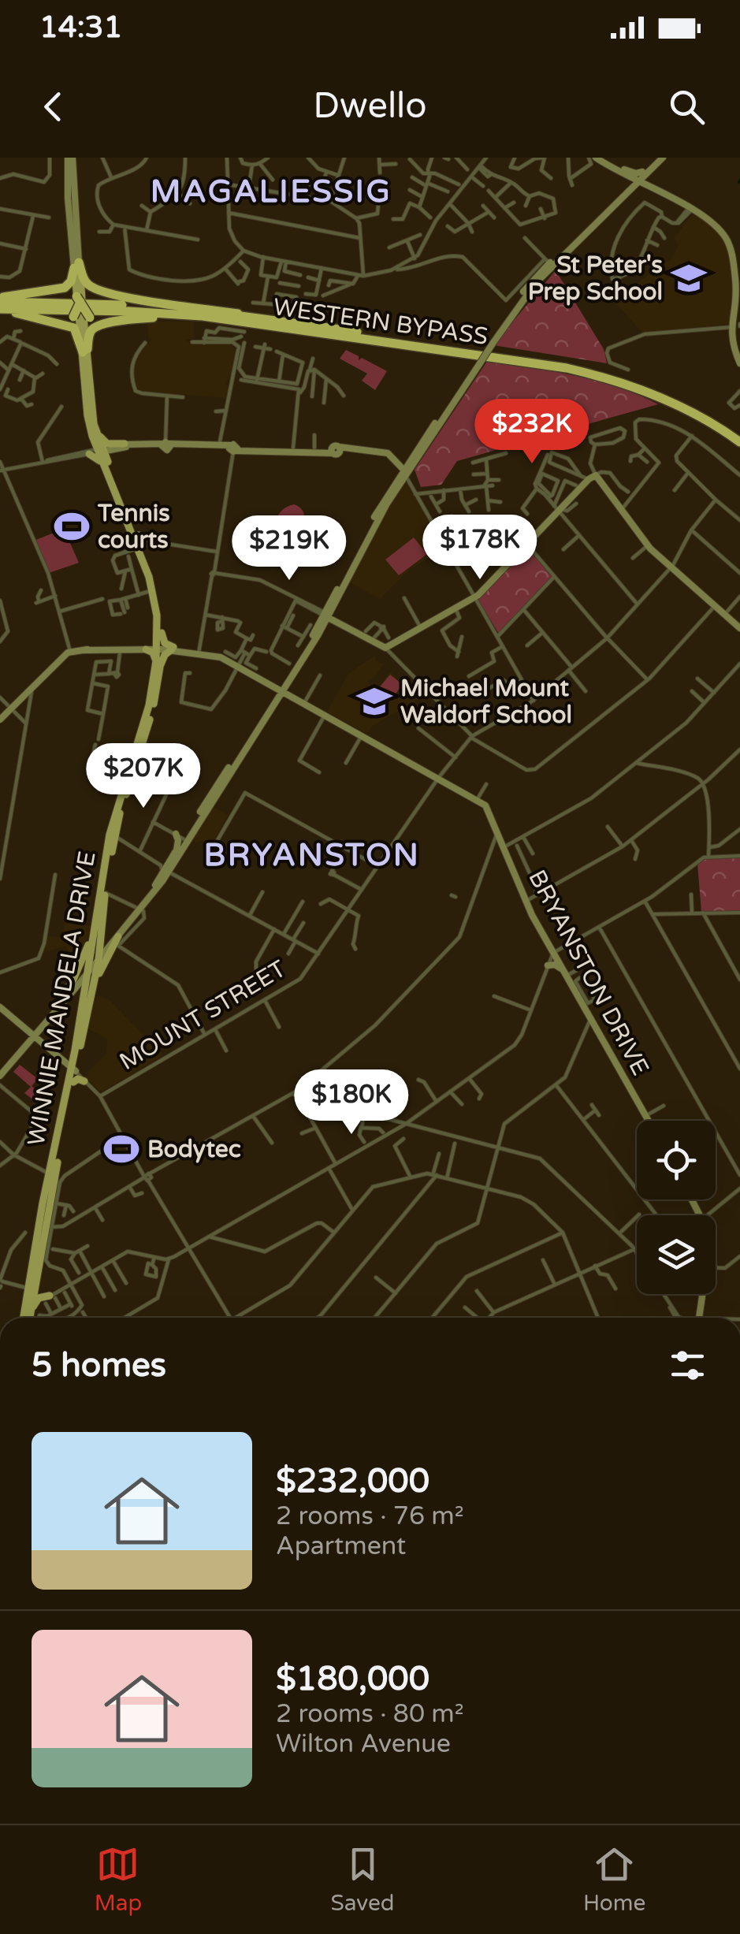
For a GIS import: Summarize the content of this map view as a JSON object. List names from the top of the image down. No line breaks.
{"streets":{"highway":["WESTERN BYPASS"],"main road":["BRYANSTON DRIVE","WINNIE MANDELA DRIVE"],"street":["MOUNT STREET"]},"crossings":[["BRYANSTON DRIVE","WINNIE MANDELA DRIVE"],["BRYANSTON DRIVE","MOUNT STREET"]],"districts":["MAGALIESSIG","BRYANSTON"],"places":{"school or university":["St Peter's Prep School","Michael Mount Waldorf School"],"sports":["Tennis courts","Bodytec"]},"page":{"status":"14:31","header":"Dwello","price":["$232K","$178K","$219K","$207K","$180K"],"heading":"5 homes","list":[{"name":"$232,000","note":"2 rooms · 76 m² · Apartment"},{"name":"$180,000","note":"2 rooms · 80 m² · Wilton Avenue"}],"tabs":["Map","Saved","Home"]}}
